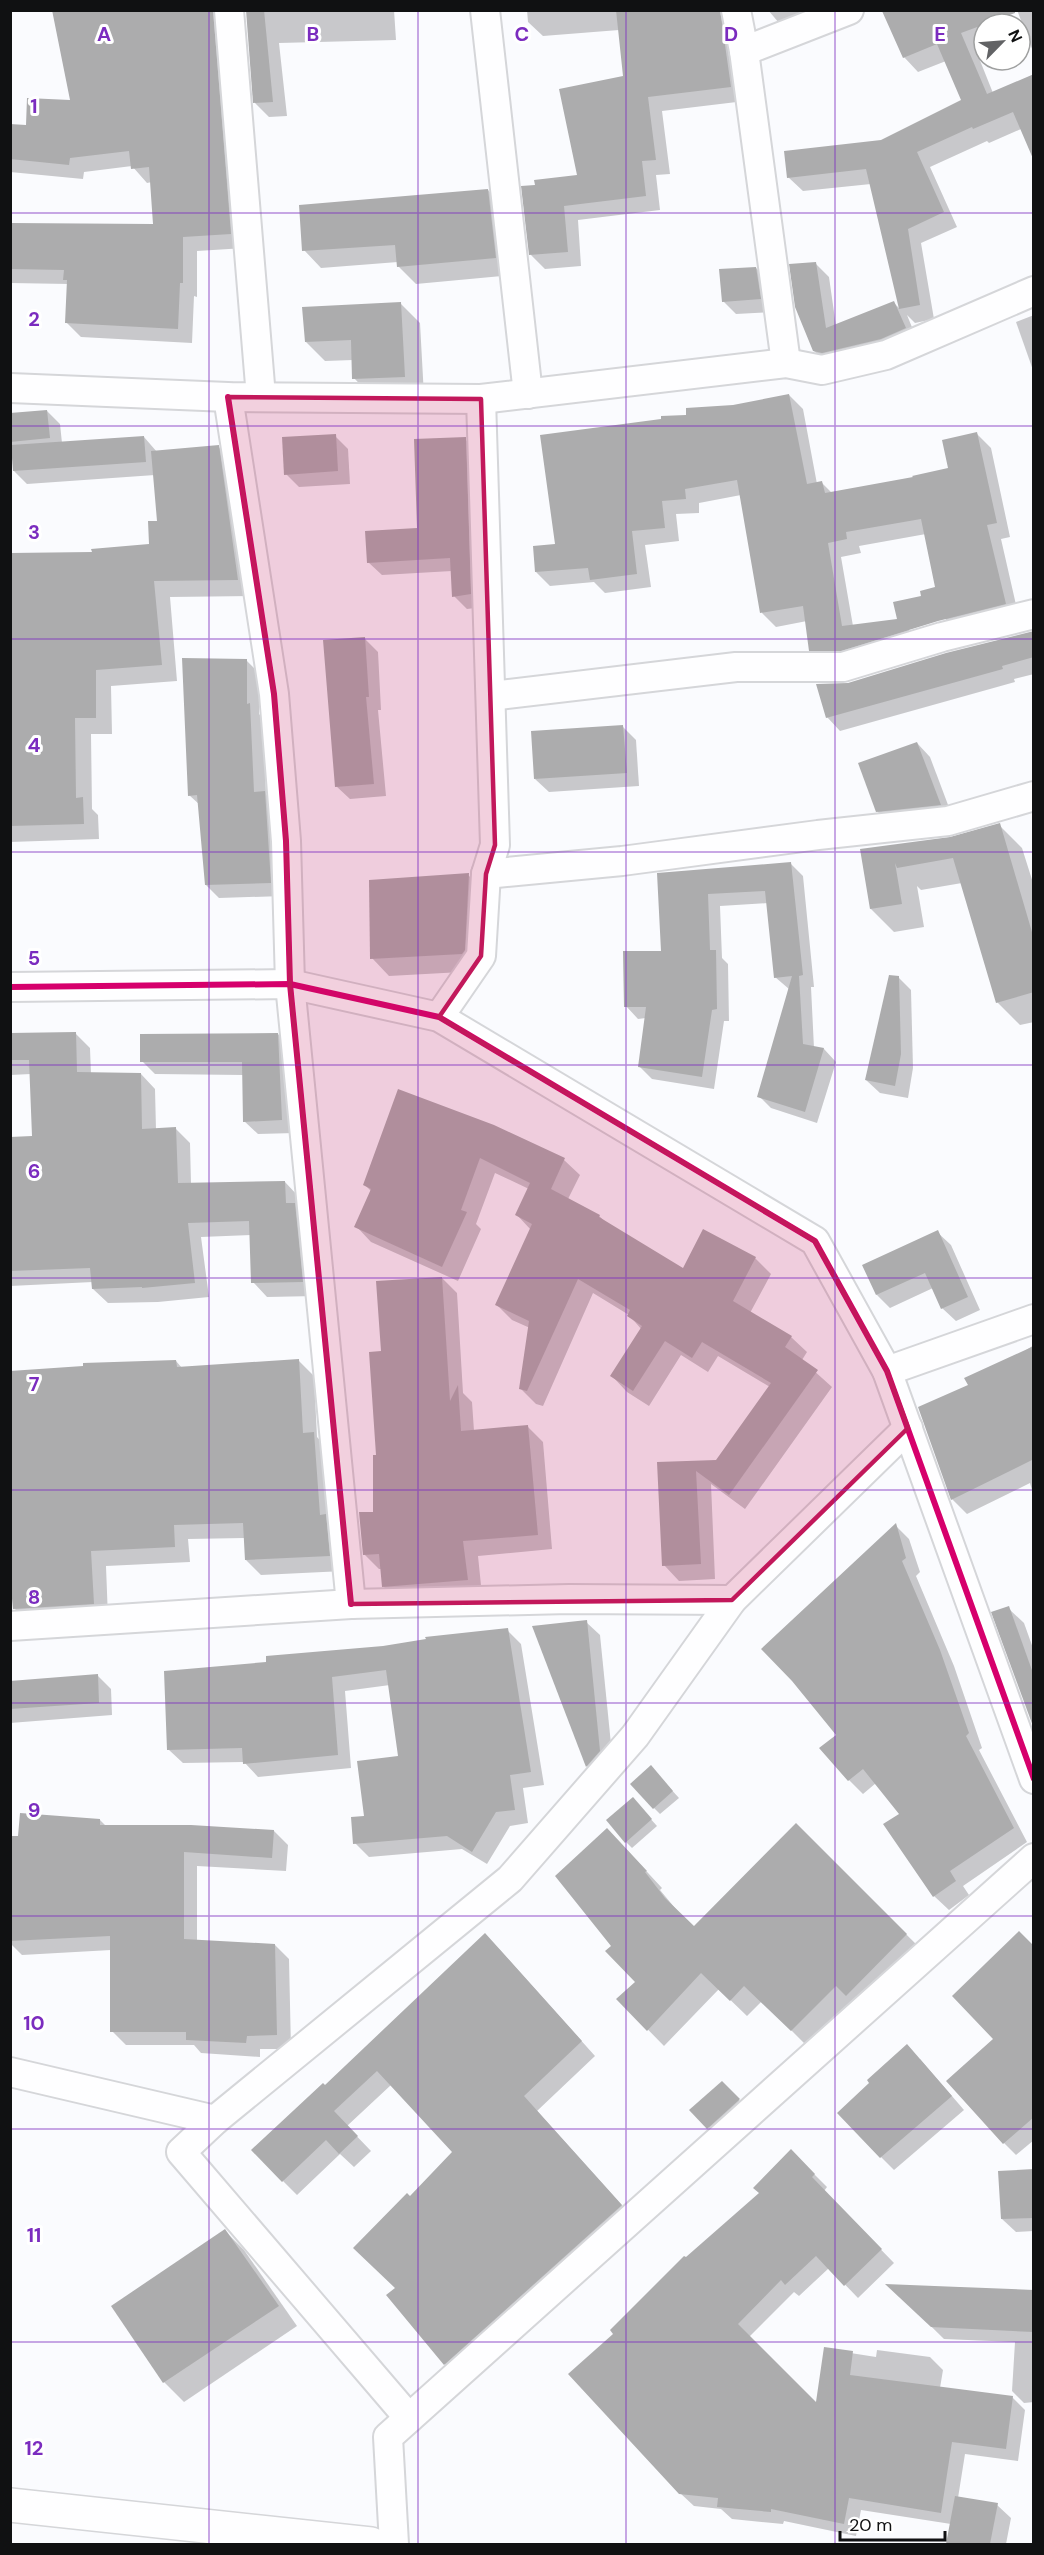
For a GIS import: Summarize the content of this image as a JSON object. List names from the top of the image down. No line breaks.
{"scale_bar":"20 m","north":"top right","grid":{"columns":["A","B","C","D","E"],"rows":["1","2","3","4","5","6","7","8","9","10","11","12"]}}
